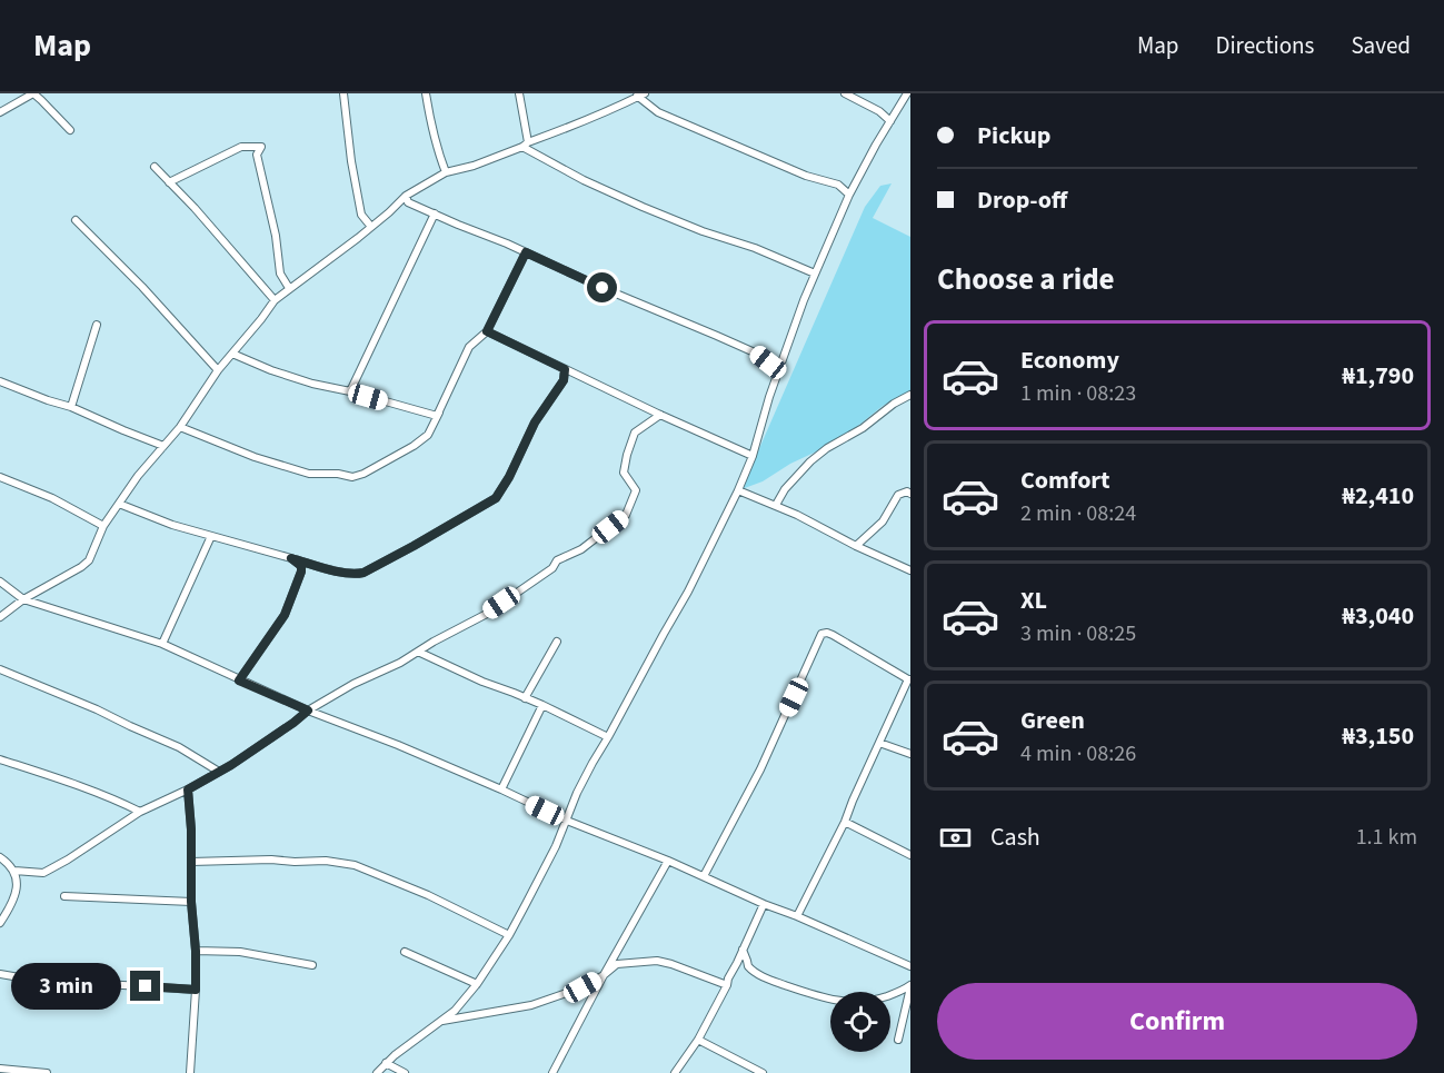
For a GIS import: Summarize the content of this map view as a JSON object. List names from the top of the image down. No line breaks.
{"page":{"header":"Map","nav":["Map","Directions","Saved"],"banner":["Pickup","Drop-off"],"heading":"Choose a ride","list":[{"name":"Economy","note":"1 min · 08:23","value":"₦1,790"},{"name":"Comfort","note":"2 min · 08:24","value":"₦2,410"},{"name":"XL","note":"3 min · 08:25","value":"₦3,040"},{"name":"Green","note":"4 min · 08:26","value":"₦3,150"}],"pay":["Cash","1.1 km"],"bubble":"3 min","buttons":"Confirm"}}
